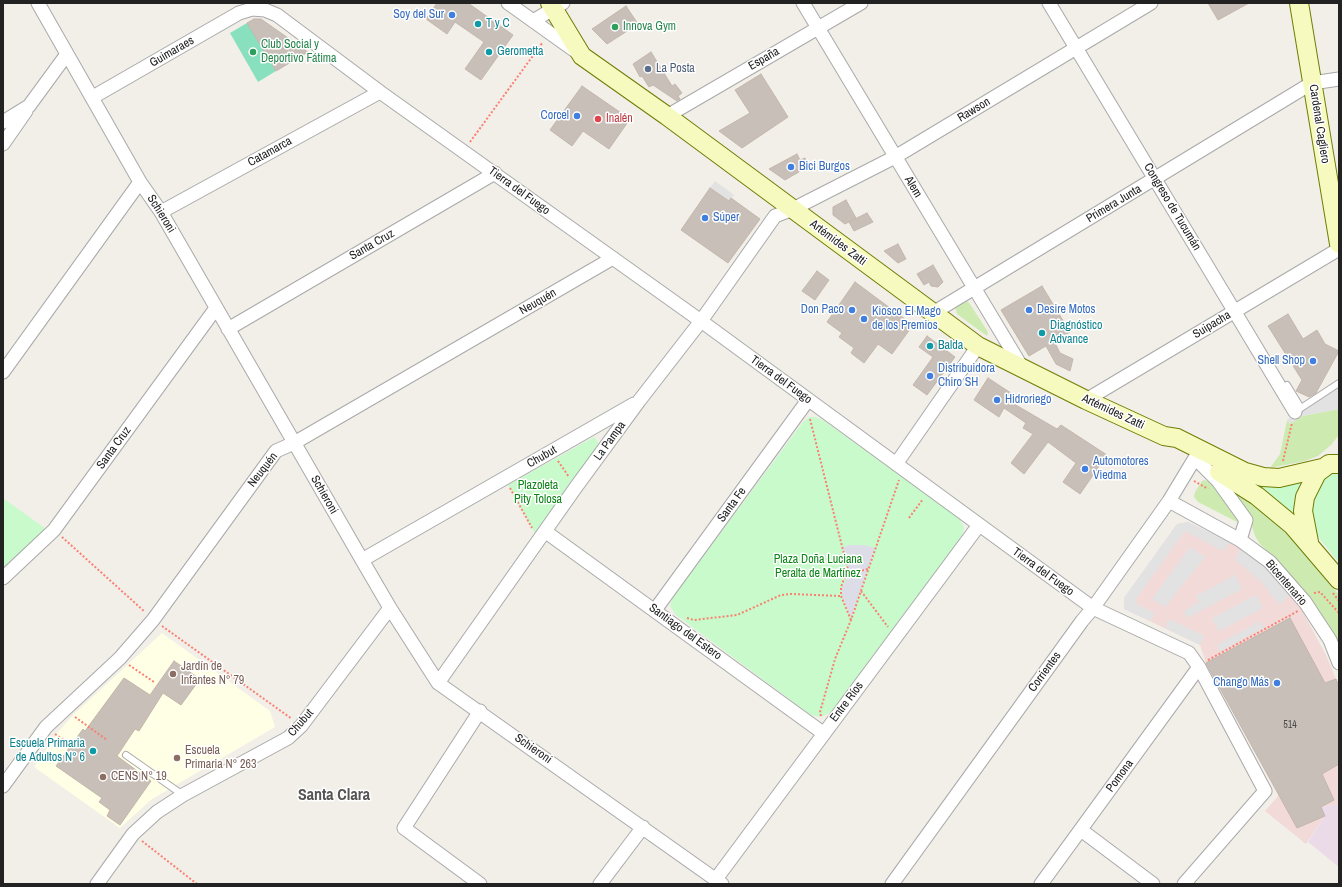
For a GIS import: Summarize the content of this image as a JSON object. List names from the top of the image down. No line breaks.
{"streets":{"main road":["Cardenal Cagliero","Artémides Zatti"],"street":["Guimaraes","España","Rawson","Catamarca","Alem","Tierra del Fuego","Primera Junta","Congreso de Tucumán","Schieroni","Santa Cruz","Neuquén","Suipacha","La Pampa","Chubut","Santa Fe","Bicentenario","Santiago del Estero","Corrientes","Entre Ríos","Pomona"]},"crossings":[["Guimaraes","Tierra del Fuego"],["Guimaraes","Schieroni"],["España","Alem"],["España","Artémides Zatti"],["Rawson","Alem"],["Rawson","Congreso de Tucumán"],["Rawson","Artémides Zatti"],["Rawson","La Pampa"],["Cardenal Cagliero","Primera Junta"],["Catamarca","Tierra del Fuego"],["Catamarca","Schieroni"],["Alem","Primera Junta"],["Alem","Artémides Zatti"],["Tierra del Fuego","Santa Cruz"],["Tierra del Fuego","Neuquén"],["Tierra del Fuego","La Pampa"],["Tierra del Fuego","Santa Fe"],["Tierra del Fuego","Corrientes"],["Tierra del Fuego","Entre Ríos"],["Tierra del Fuego","Pomona"],["Primera Junta","Congreso de Tucumán"],["Primera Junta","Artémides Zatti"],["Congreso de Tucumán","Suipacha"],["Schieroni","Santa Cruz"],["Schieroni","Neuquén"],["Schieroni","La Pampa"],["Schieroni","Chubut"],["Schieroni","Entre Ríos"],["Artémides Zatti","Suipacha"],["Artémides Zatti","La Pampa"],["Artémides Zatti","Corrientes"],["La Pampa","Chubut"],["La Pampa","Santiago del Estero"],["Santa Fe","Santiago del Estero"],["Bicentenario","Corrientes"],["Santiago del Estero","Entre Ríos"]],"districts":["Santa Clara"],"parks":["Plazoleta Pity Tolosa","Plaza Doña Luciana Peralta de Martínez"],"places":["Soy del Sur","T y C","Innova Gym","Club Social y Deportivo Fátima","Gerometta","La Posta","Corcel","Inalén","Bici Burgos","Súper","Don Paco","Desire Motos","Kiosco El Mago de los Premios","Diagnóstico Advance","Balda","Shell Shop","Distribuidora Chiro SH","Hidroriego","Automotores Viedma","Jardín de Infantes N° 79","Chango Más","Escuela Primaria de Adultos N° 6","Escuela Primaria N° 263","CENS N° 19"],"house_numbers":["514"]}
